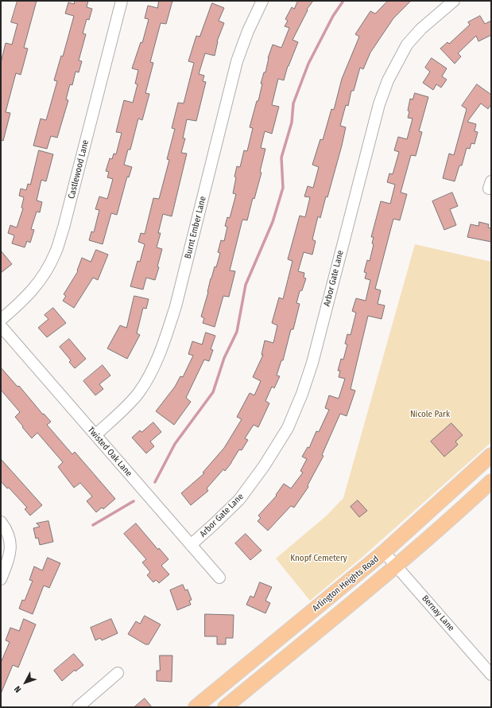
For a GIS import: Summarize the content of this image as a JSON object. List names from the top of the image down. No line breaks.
{"streets":{"main road":["Arlington Heights Road"],"street":["Castlewood Lane","Burnt Ember Lane","Arbor Gate Lane","Twisted Oak Lane","Bernay Lane"]},"crossings":[["Burnt Ember Lane","Twisted Oak Lane"],["Arbor Gate Lane","Twisted Oak Lane"],["Arlington Heights Road","Bernay Lane"]],"parks":["Nicole Park","Knopf Cemetery"],"north":"bottom left"}
